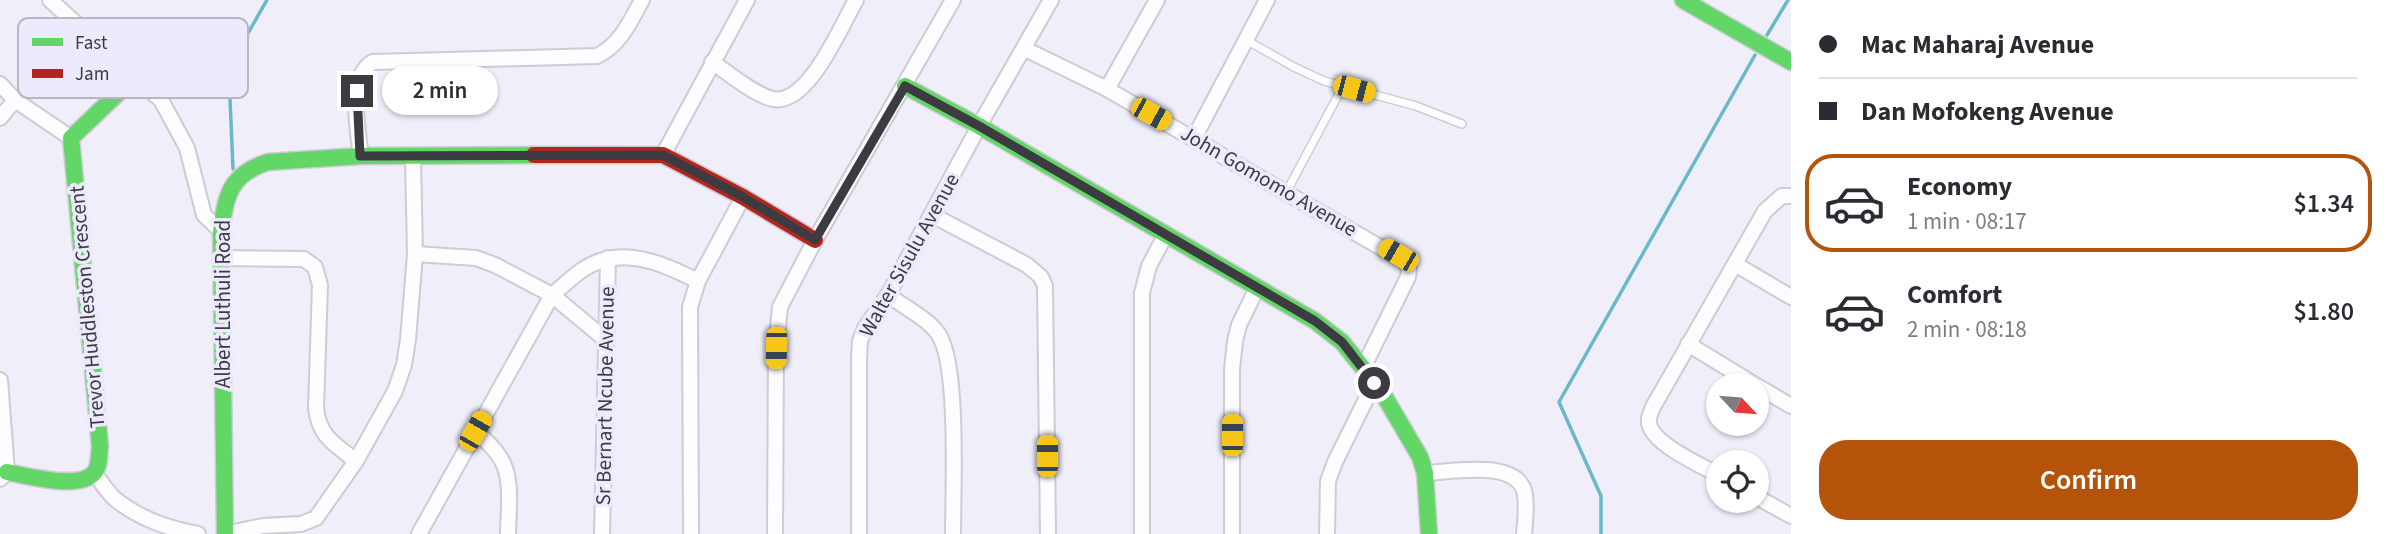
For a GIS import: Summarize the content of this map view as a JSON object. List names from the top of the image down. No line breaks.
{"streets":{"street":["John Gomomo Avenue","Walter Sisulu Avenue","Albert Luthuli Road","Trevor Huddleston Crescent","Sr Bernart Ncube Avenue"]},"crossings":[["John Gomomo Avenue","Walter Sisulu Avenue"]],"legend":["Fast","Jam"],"north":"bottom right","page":{"banner":["Mac Maharaj Avenue","Dan Mofokeng Avenue"],"bubble":"2 min","list":[{"name":"Economy","note":"1 min · 08:17","value":"$1.34"},{"name":"Comfort","note":"2 min · 08:18","value":"$1.80"}],"buttons":"Confirm"}}
